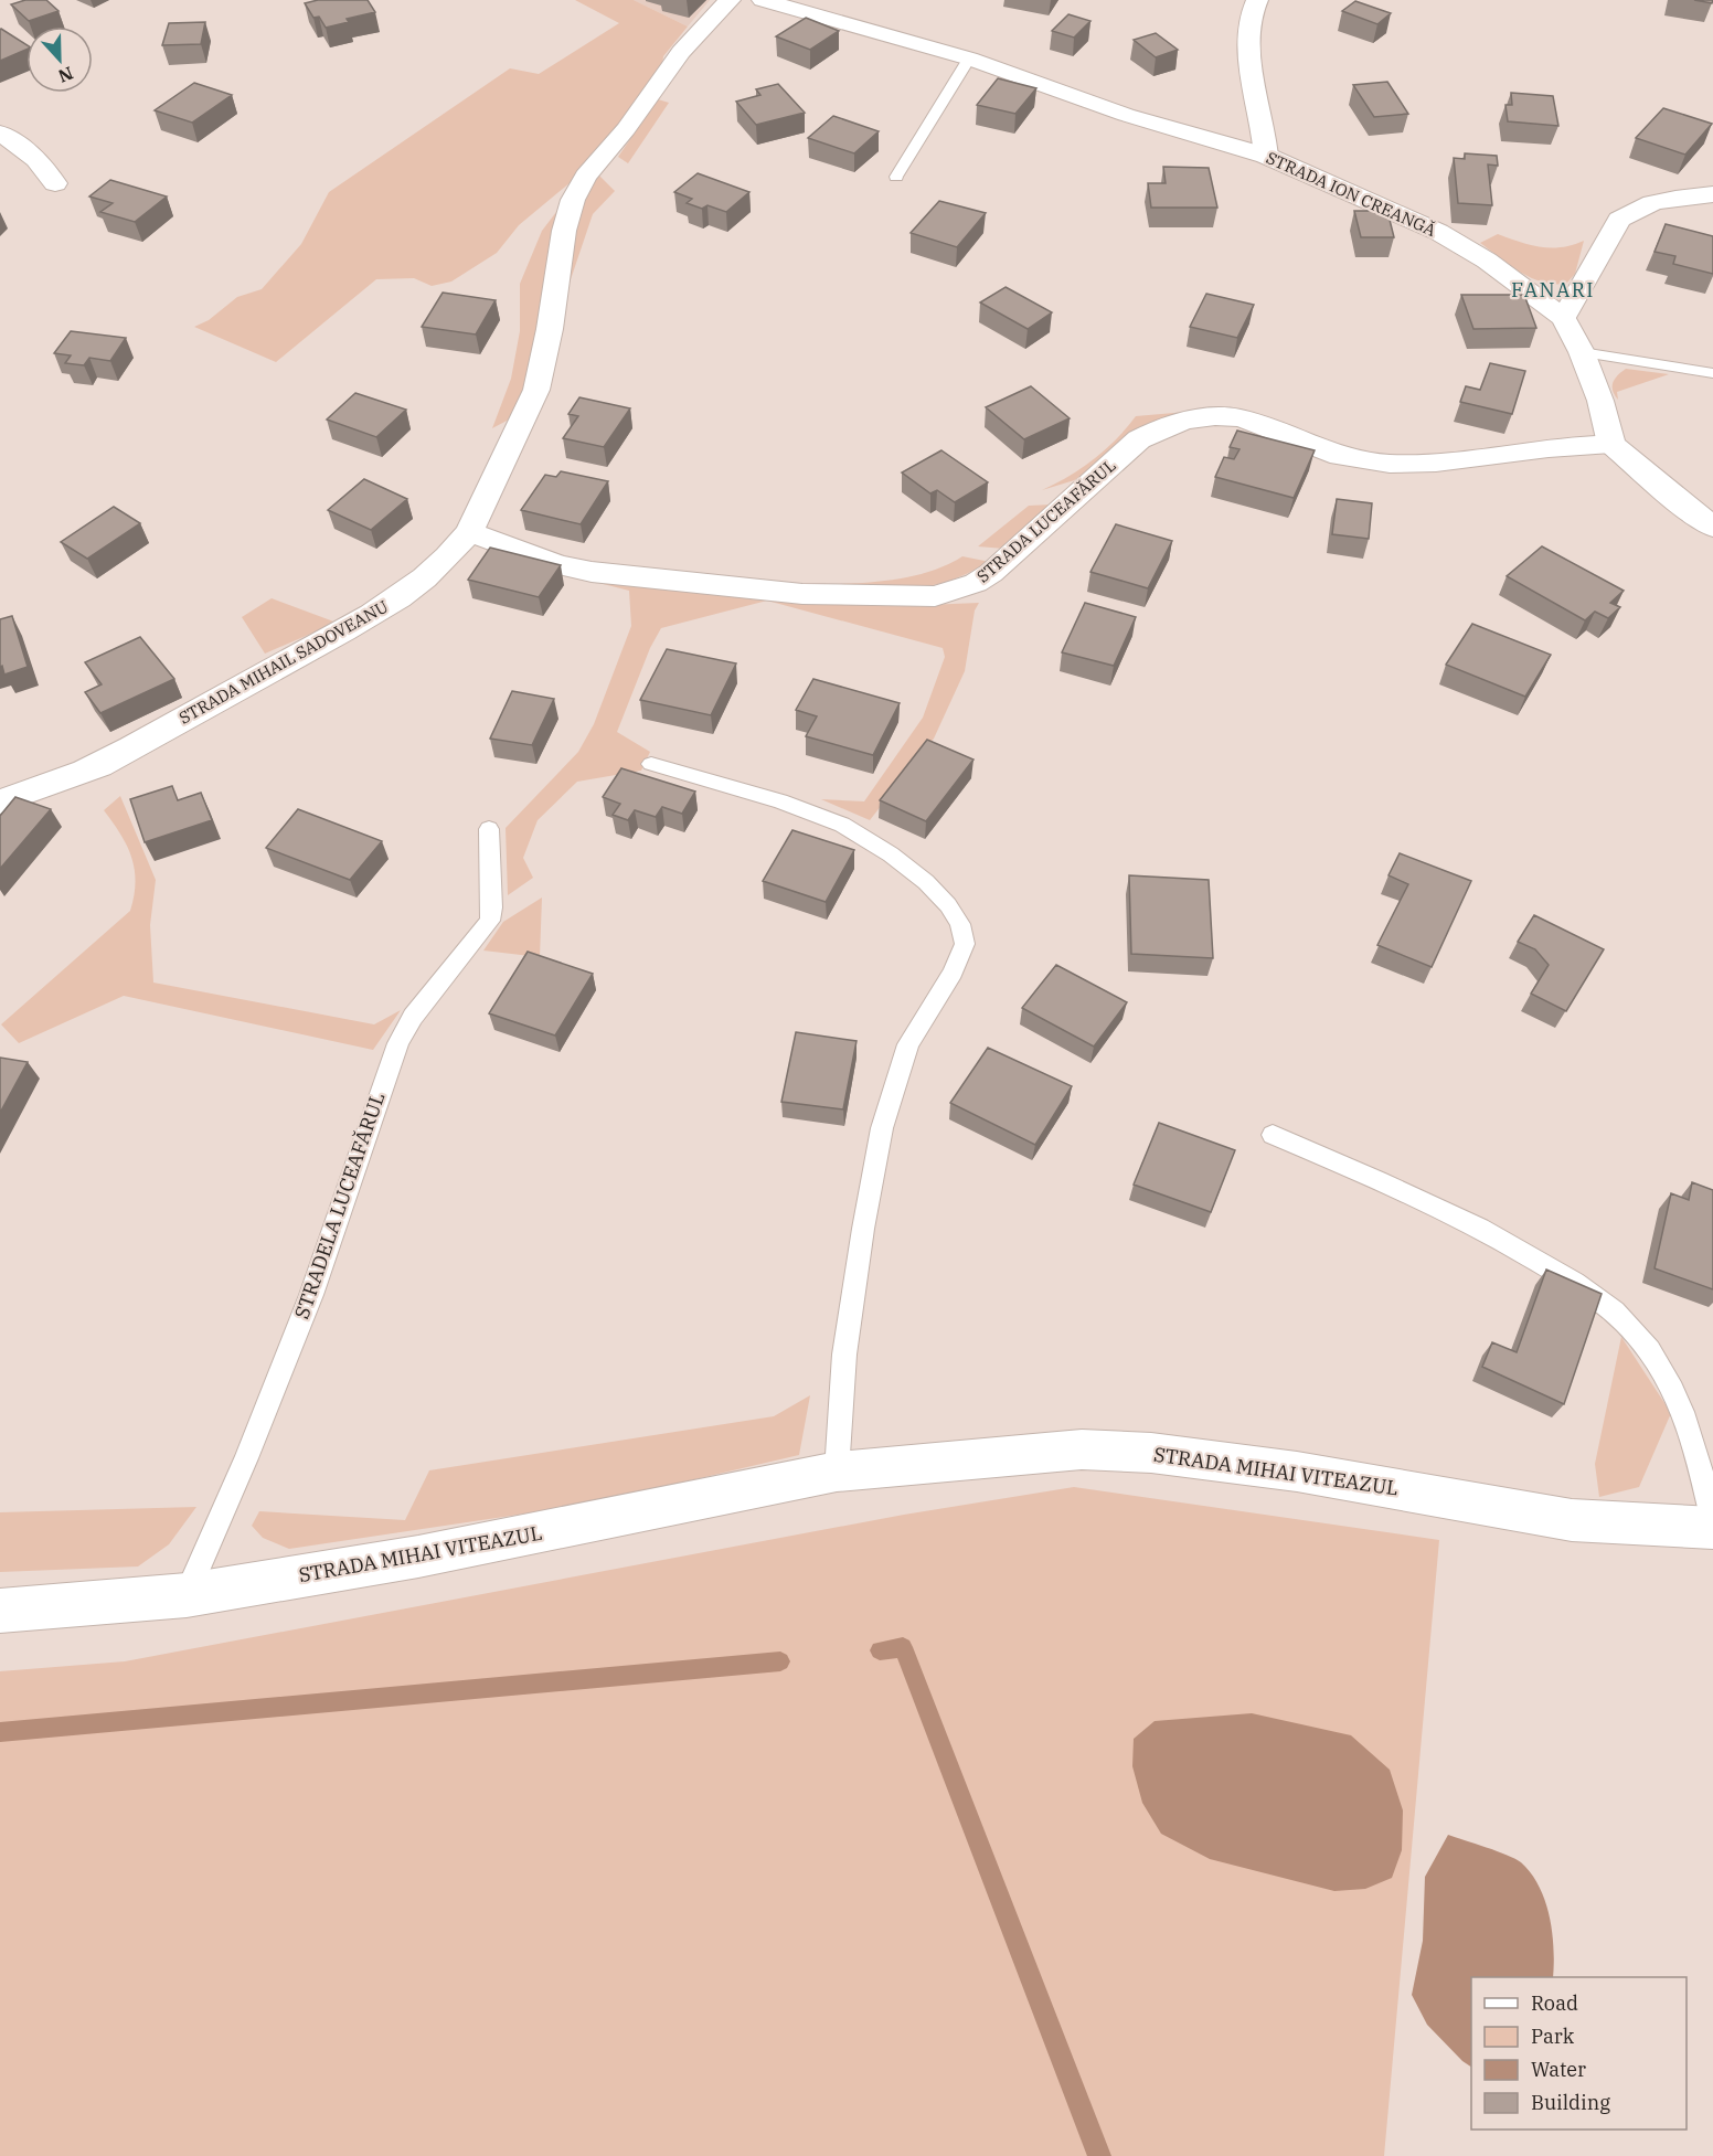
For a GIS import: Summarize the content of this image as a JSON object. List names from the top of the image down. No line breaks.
{"streets":{"street":["STRADA ION CREANGĂ","STRADA LUCEAFĂRUL","STRADA MIHAIL SADOVEANU","STRADA MIHAI VITEAZUL"],"lane":["STRADELA LUCEAFĂRUL"]},"crossings":[["STRADA ION CREANGĂ","STRADA LUCEAFĂRUL"],["STRADA LUCEAFĂRUL","STRADA MIHAIL SADOVEANU"],["STRADELA LUCEAFĂRUL","STRADA MIHAI VITEAZUL"]],"districts":["FANARI"],"legend":["Road","Park","Water","Building"],"north":"bottom"}
